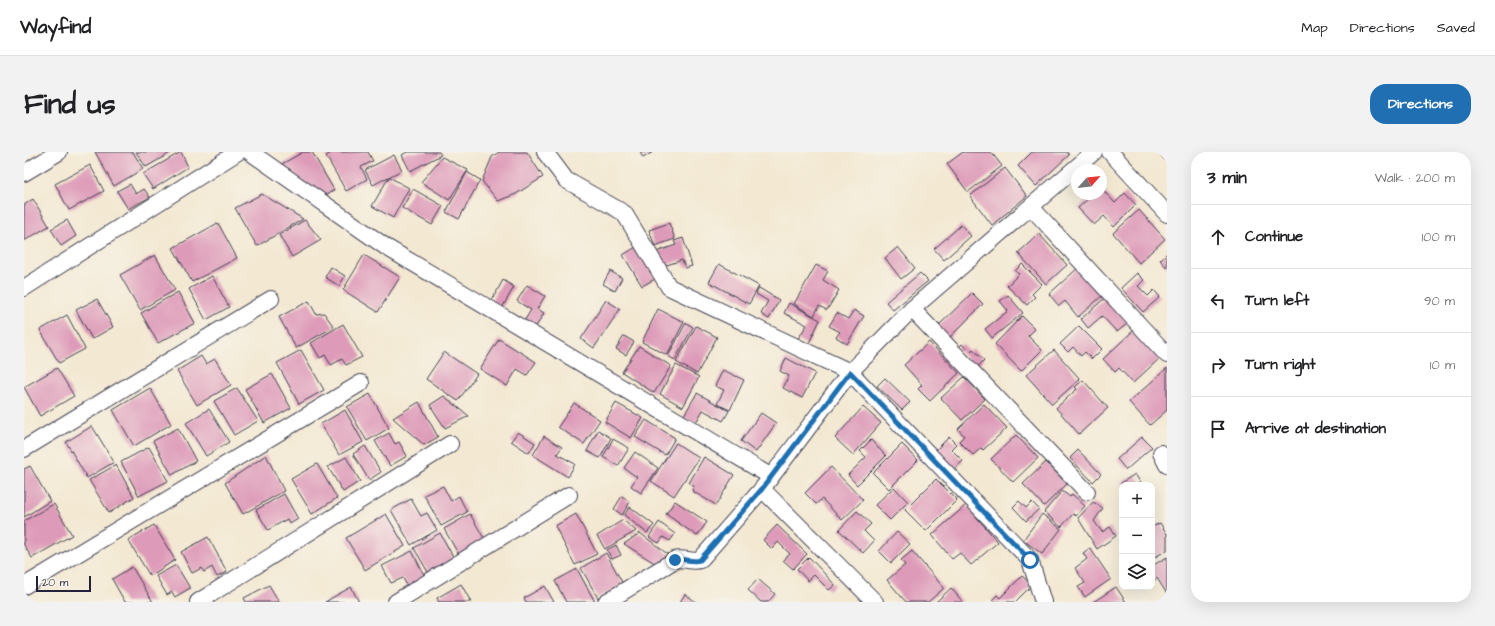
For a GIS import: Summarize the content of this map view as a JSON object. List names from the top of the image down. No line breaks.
{"scale_bar":"20 m","north":"top right","page":{"header":"Wayfind","nav":["Map","Directions","Saved"],"buttons":"Directions","title":"Find us","heading":["3 min","Walk · 200 m"],"list":[["Continue","100 m"],["Turn left","90 m"],["Turn right","10 m"],"Arrive at destination"],"map_buttons":["+","−"],"scale":"20 m"}}
